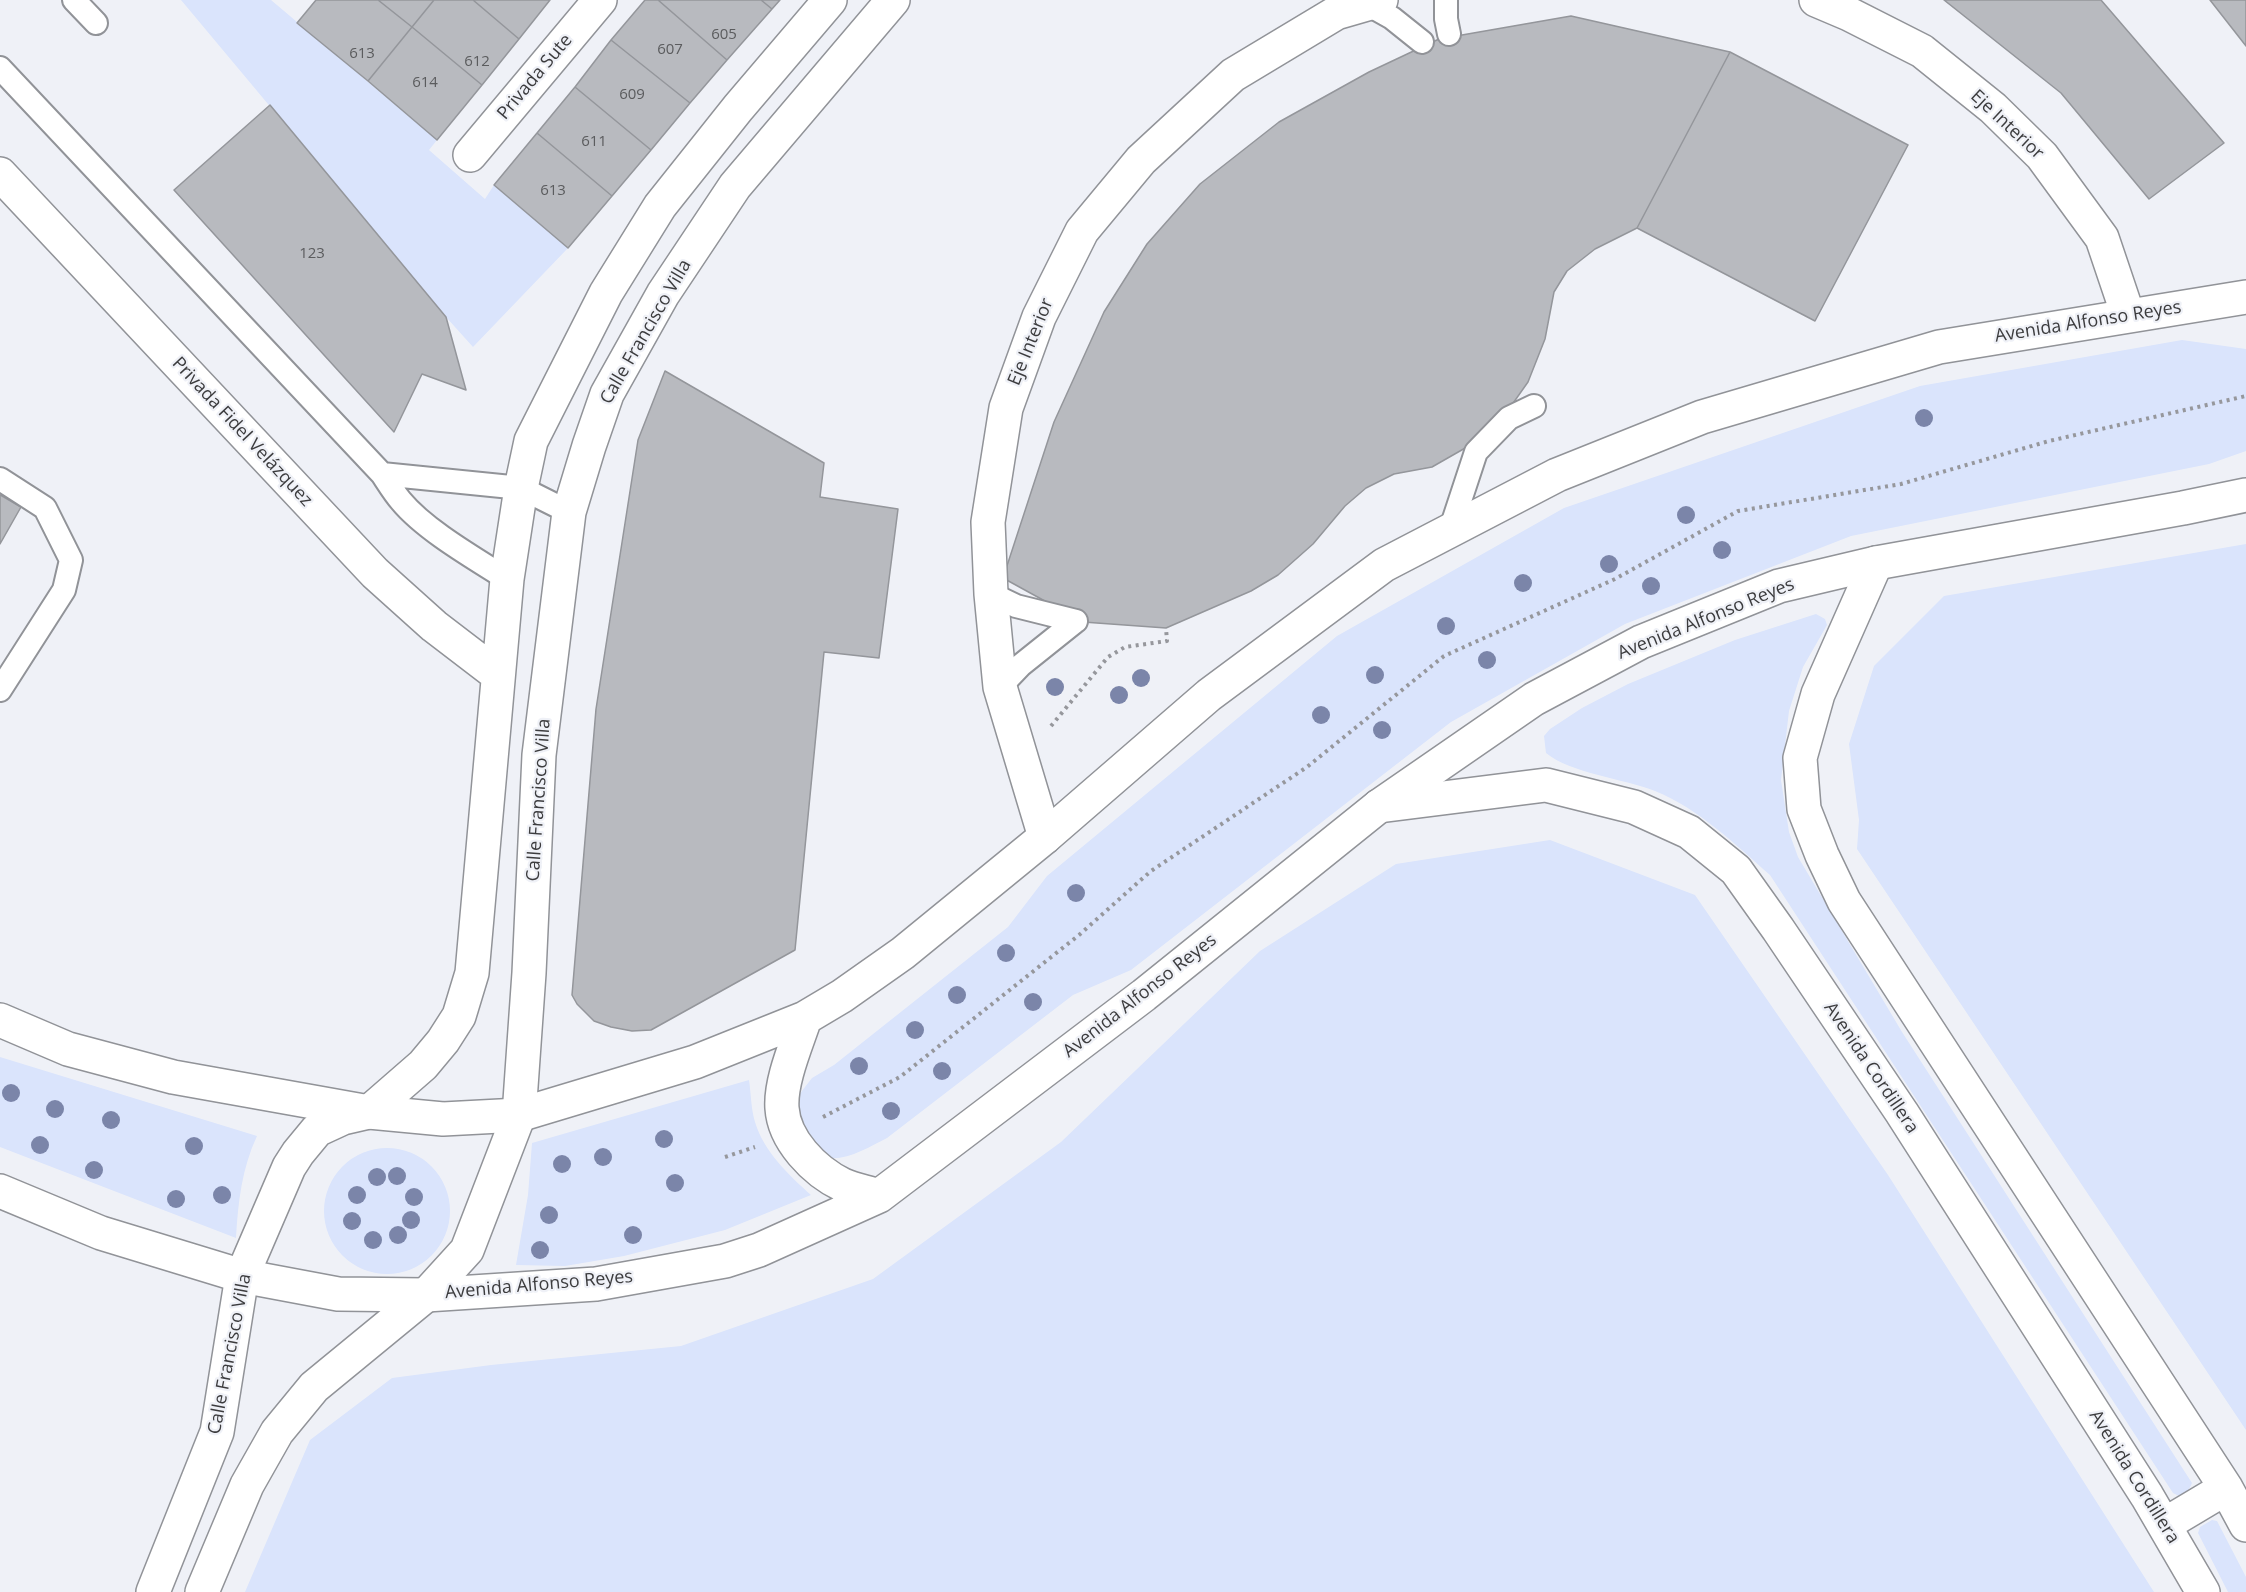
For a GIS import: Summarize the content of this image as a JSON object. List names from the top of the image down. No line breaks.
{"streets":{"street":["Privada Sute","Eje Interior","Avenida Alfonso Reyes","Calle Francisco Villa","Privada Fidel Velázquez","Avenida Cordillera"]},"crossings":[["Eje Interior","Avenida Alfonso Reyes"],["Avenida Alfonso Reyes","Calle Francisco Villa"],["Avenida Alfonso Reyes","Avenida Cordillera"],["Calle Francisco Villa","Privada Fidel Velázquez"]],"house_numbers":["605","607","613","612","614","609","611","613","123"]}
